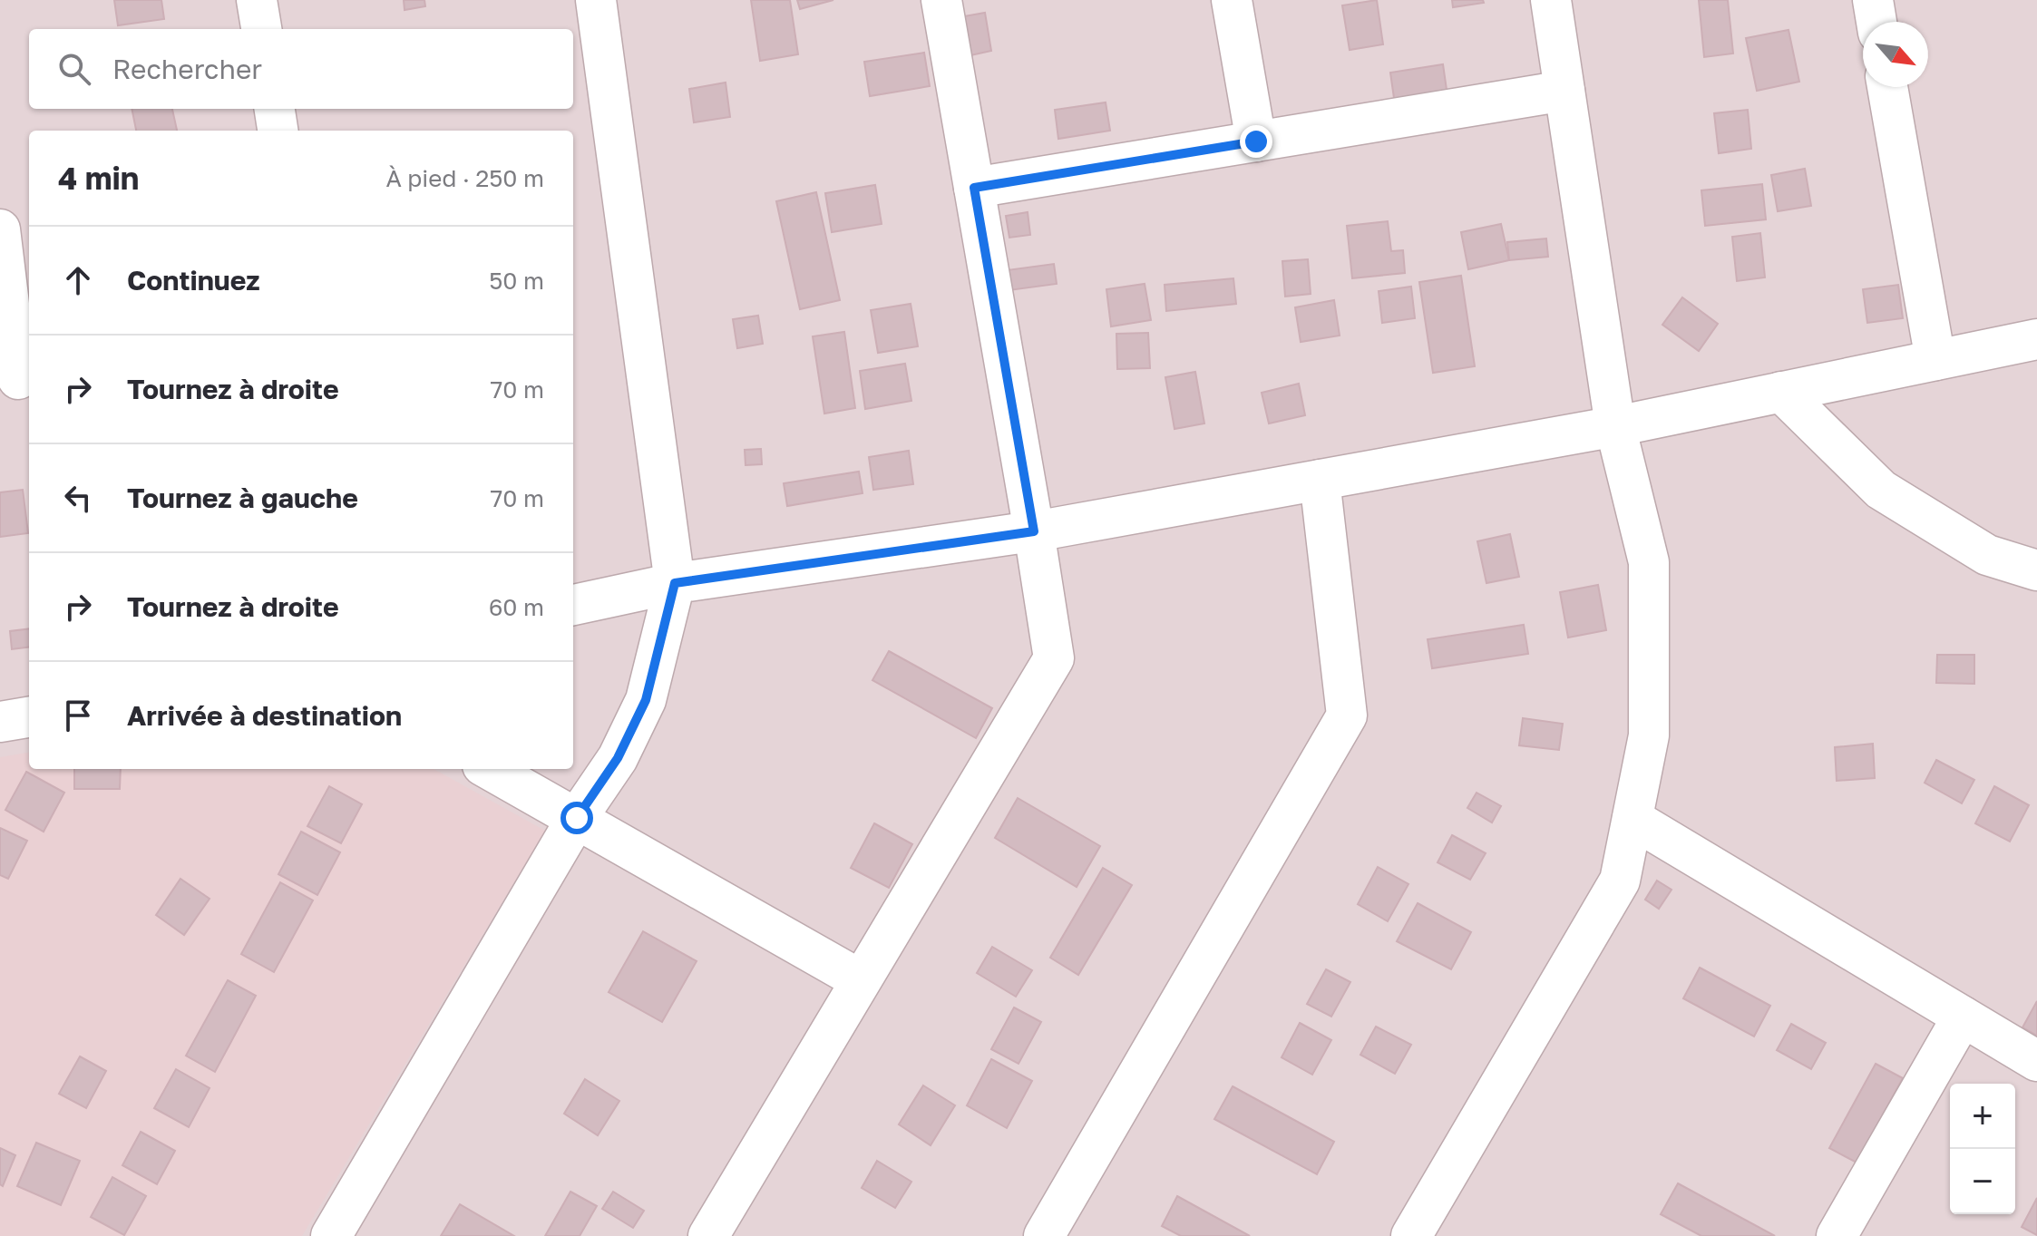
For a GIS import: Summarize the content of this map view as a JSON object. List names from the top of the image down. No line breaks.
{"north":"bottom right","page":{"search":"Rechercher","heading":["4 min","À pied · 250 m"],"list":[["Continuez","50 m"],["Tournez à droite","70 m"],["Tournez à gauche","70 m"],["Tournez à droite","60 m"],"Arrivée à destination"],"map_buttons":["+","−"]}}
